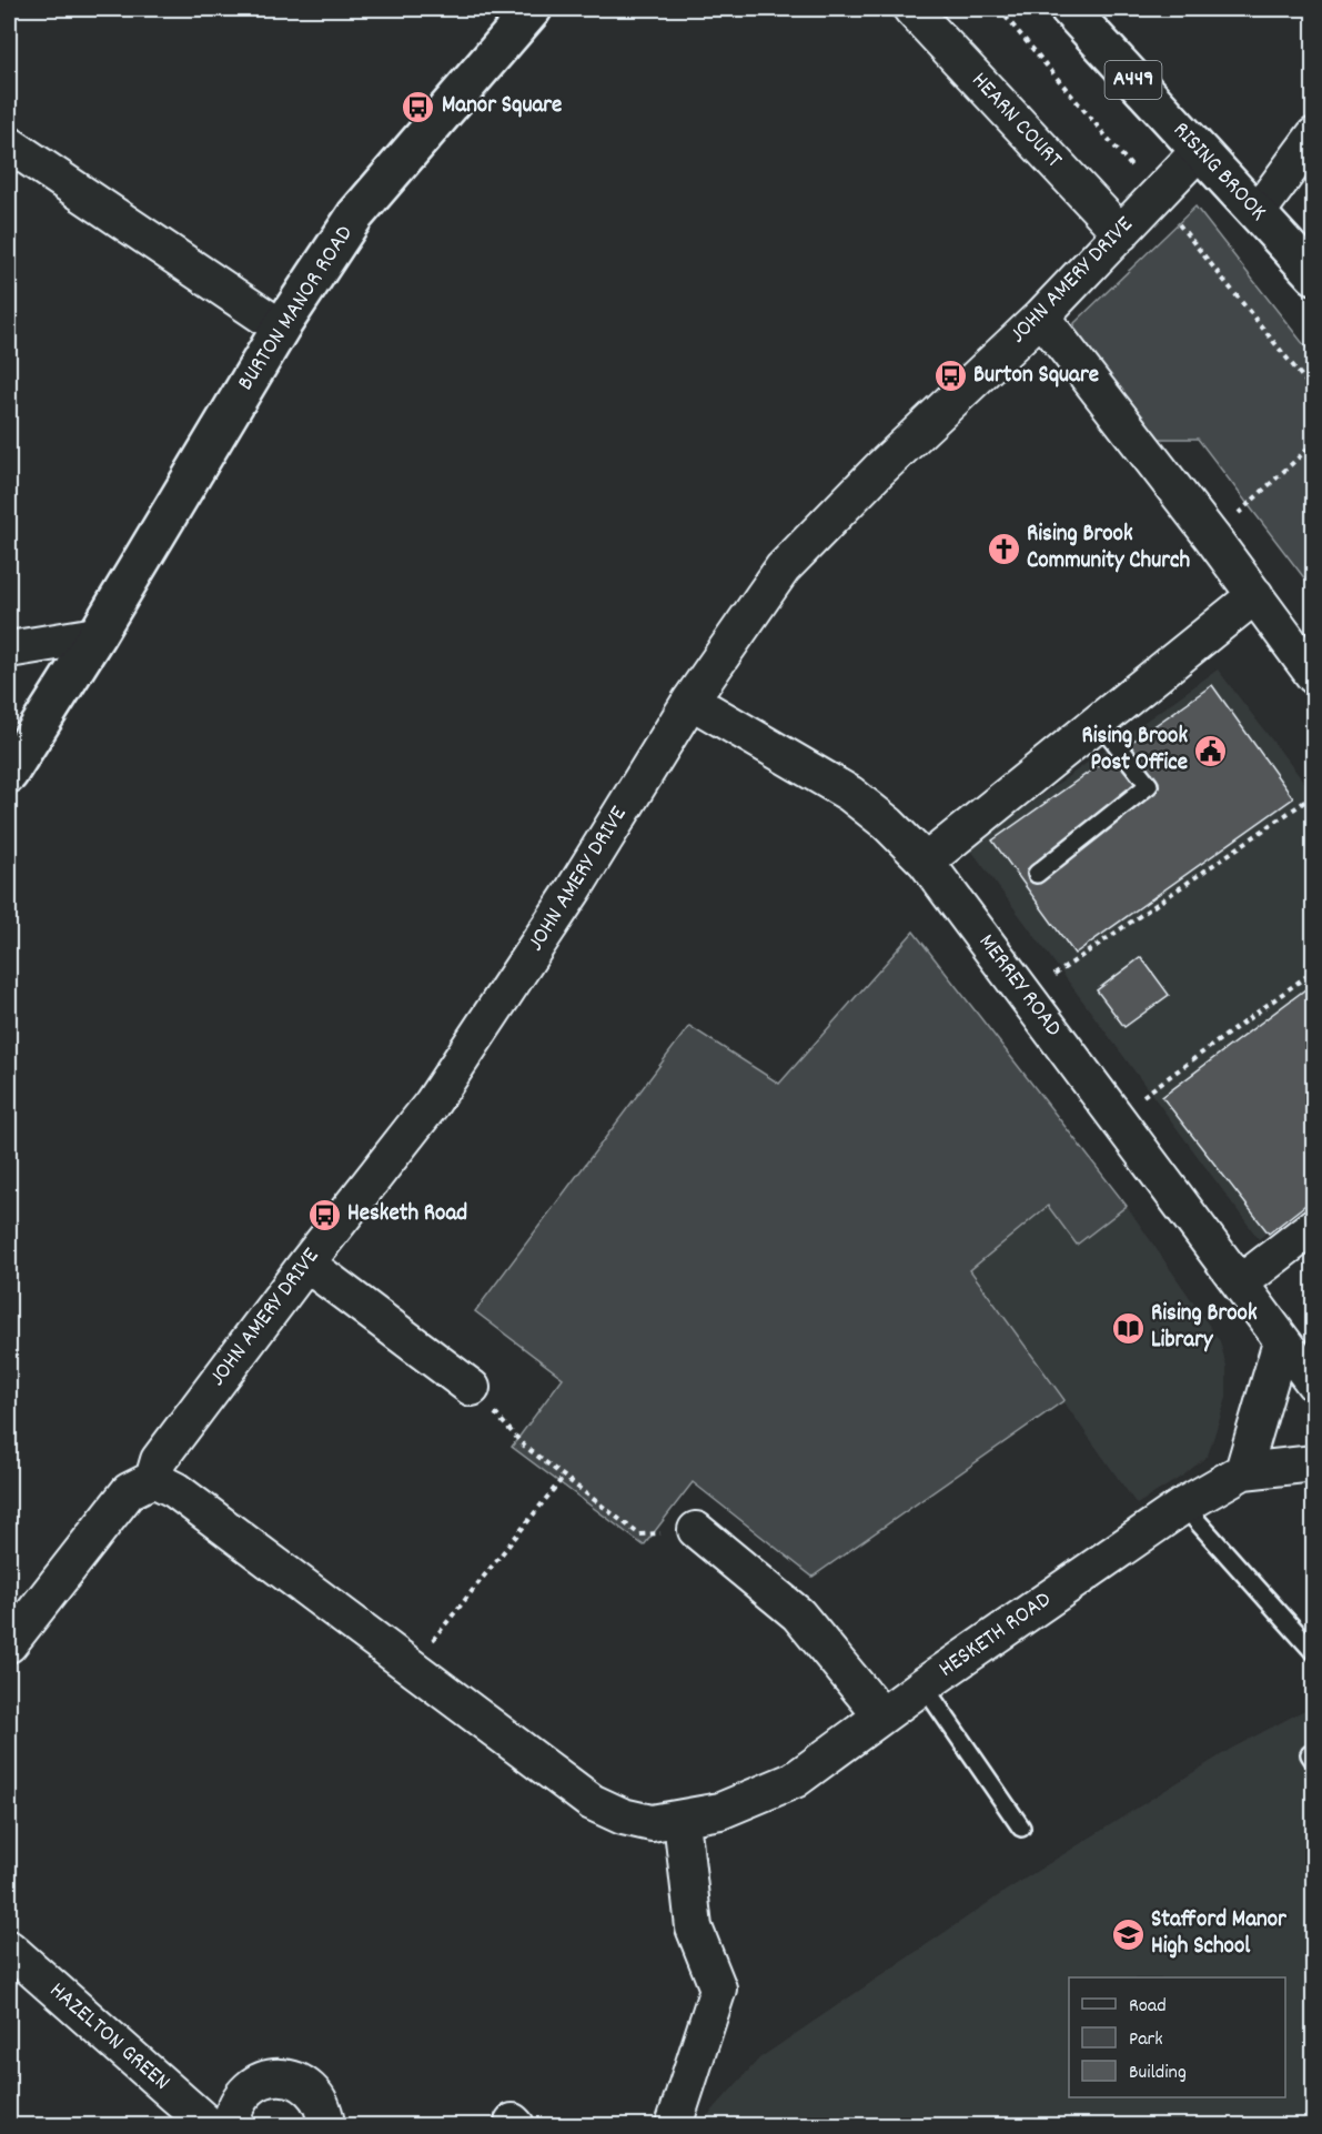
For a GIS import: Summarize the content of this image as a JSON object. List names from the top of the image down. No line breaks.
{"streets":{"main road":["A449","RISING BROOK","BURTON MANOR ROAD"],"street":["HEARN COURT","JOHN AMERY DRIVE","MERREY ROAD","HESKETH ROAD","HAZELTON GREEN"]},"crossings":[["HEARN COURT","JOHN AMERY DRIVE"],["RISING BROOK","JOHN AMERY DRIVE"],["JOHN AMERY DRIVE","MERREY ROAD"],["JOHN AMERY DRIVE","HESKETH ROAD"]],"places":{"bus stop":["Manor Square","Burton Square","Hesketh Road"],"church":["Rising Brook Community Church"],"public building":["Rising Brook Post Office"],"library":["Rising Brook Library"],"school or university":["Stafford Manor High School"]},"legend":["Road","Park","Building"]}
